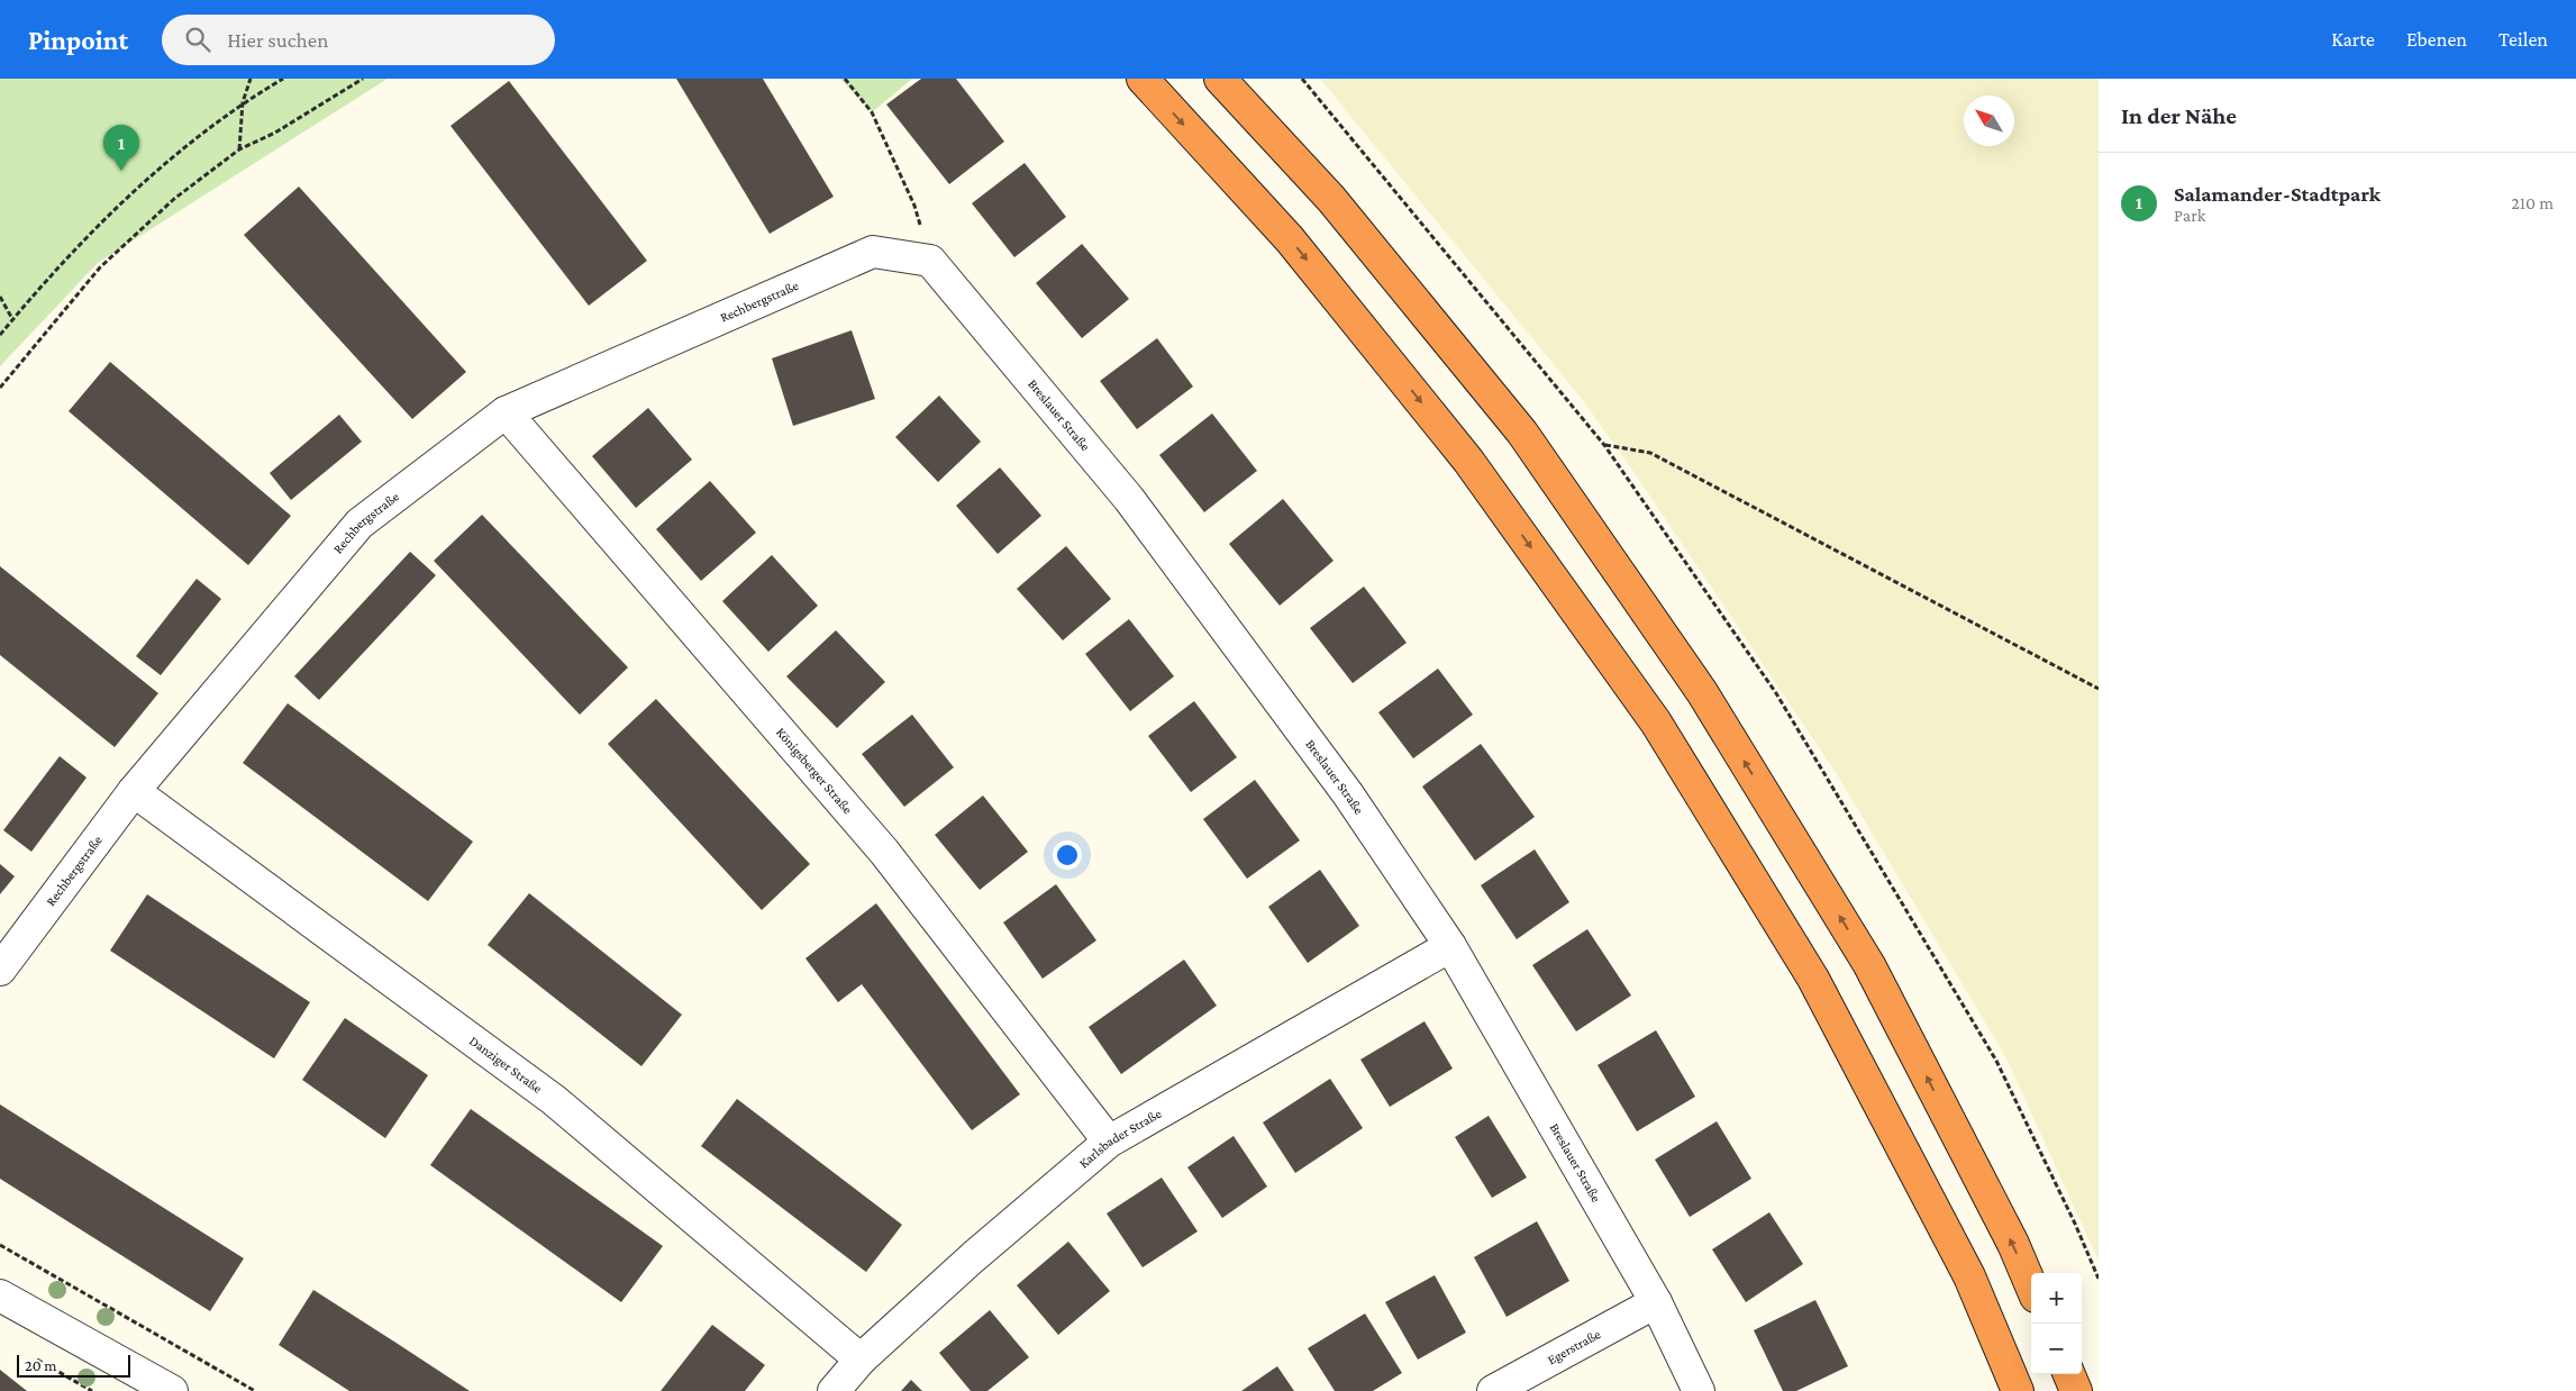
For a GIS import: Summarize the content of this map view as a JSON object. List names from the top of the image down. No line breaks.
{"streets":{"street":["Rechbergstraße","Breslauer Straße","Königsberger Straße","Danziger Straße","Karlsbader Straße","Egerstraße"]},"crossings":[["Rechbergstraße","Breslauer Straße"],["Rechbergstraße","Königsberger Straße"],["Rechbergstraße","Danziger Straße"],["Breslauer Straße","Karlsbader Straße"],["Breslauer Straße","Egerstraße"],["Königsberger Straße","Karlsbader Straße"],["Danziger Straße","Karlsbader Straße"]],"scale_bar":"20 m","north":"top left","page":{"header":"Pinpoint","search":"Hier suchen","nav":["Karte","Ebenen","Teilen"],"heading":"In der Nähe","pins":"1","list":[{"mark":"1","name":"Salamander-Stadtpark","note":"Park","value":"210 m"}],"map_buttons":["+","−"],"scale":"20 m"}}
